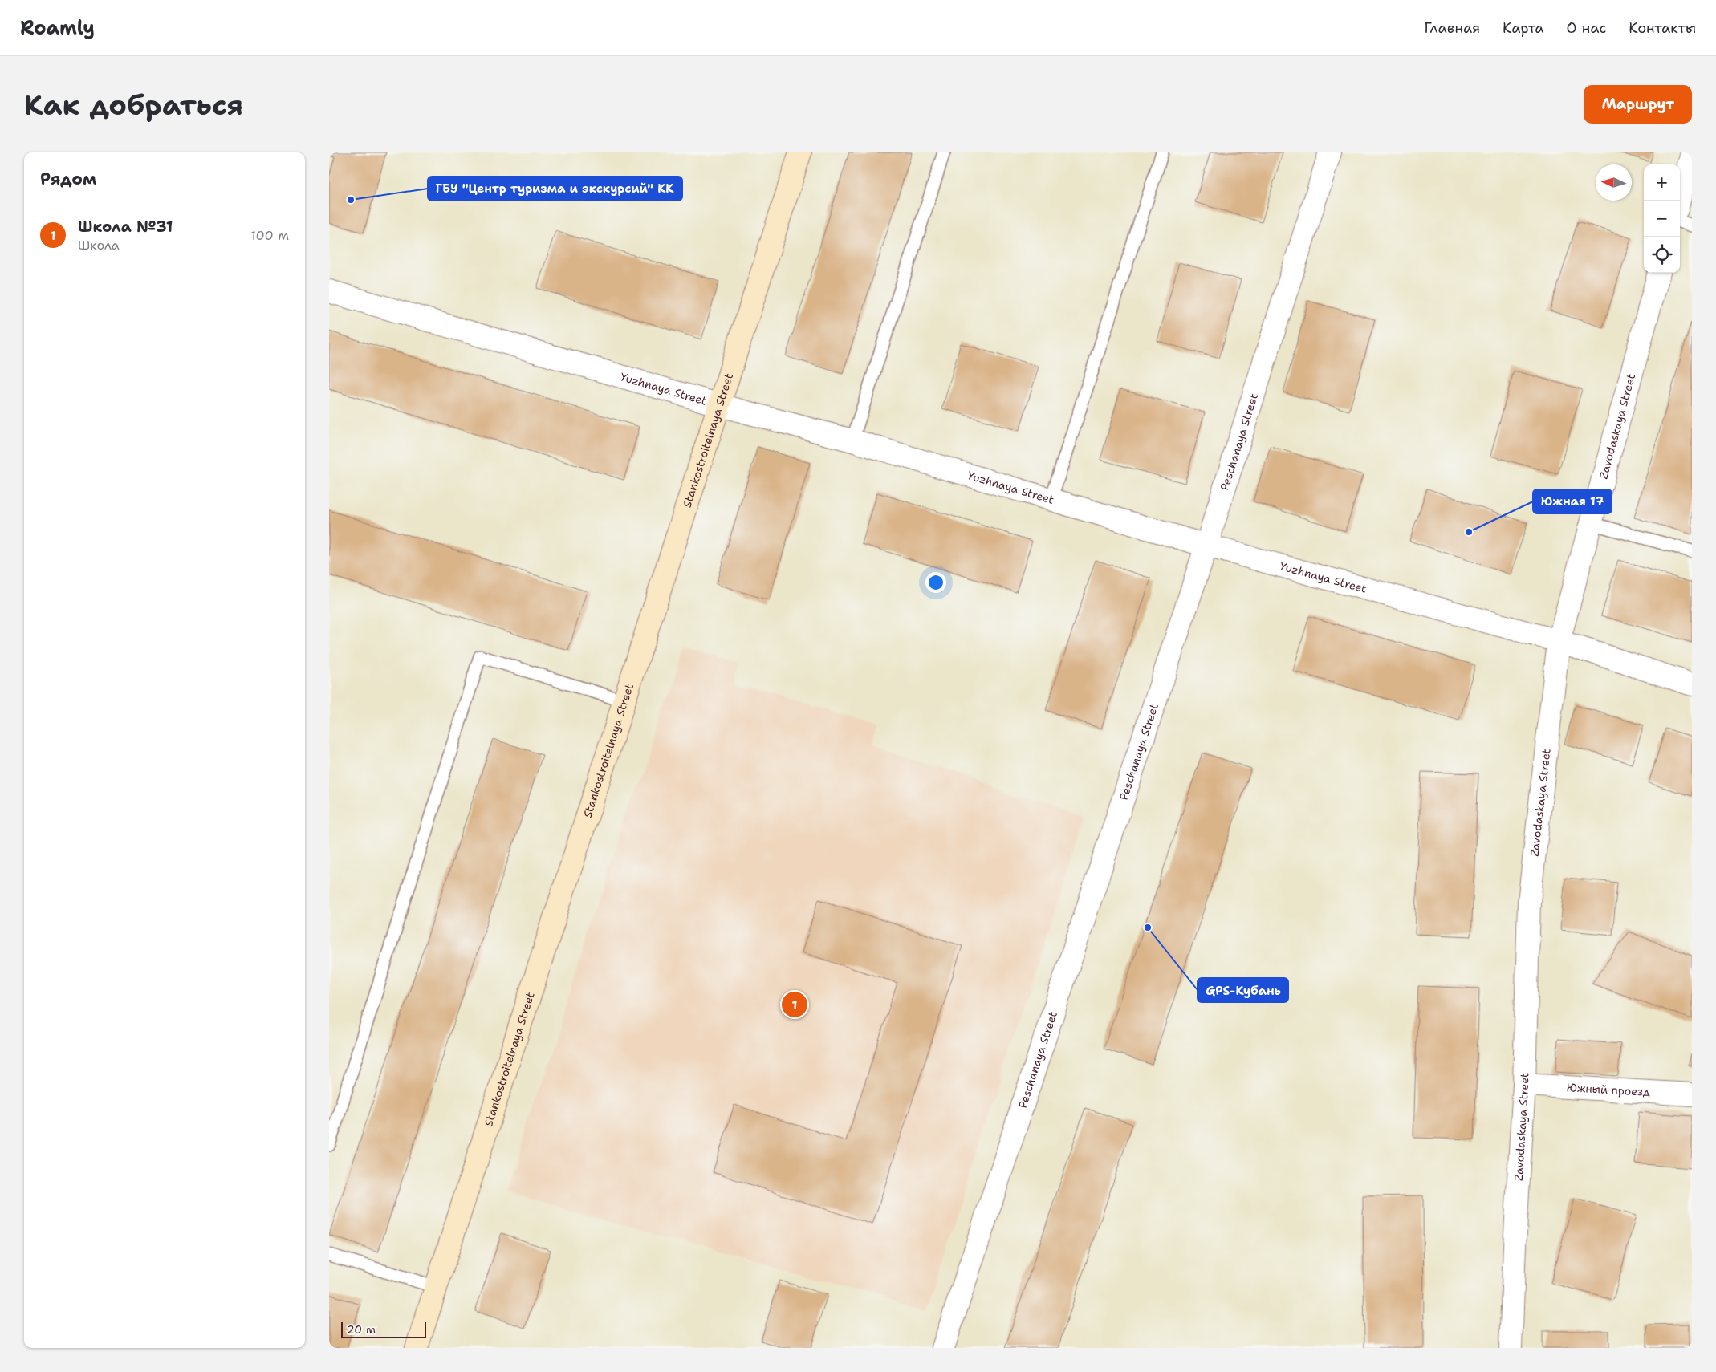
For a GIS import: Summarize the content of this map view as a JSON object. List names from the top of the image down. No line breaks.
{"streets":{"street":["Yuzhnaya Street","Zavodaskaya Street","Stankostroitelnaya Street","Peschanaya Street","Южный проезд"]},"crossings":[["Yuzhnaya Street","Zavodaskaya Street"],["Yuzhnaya Street","Stankostroitelnaya Street"],["Yuzhnaya Street","Peschanaya Street"],["Zavodaskaya Street","Южный проезд"]],"places":["ГБУ \"Центр туризма и экскурсий\" КК","Южная 17","GPS-Кубань"],"scale_bar":"20 m","north":"left","page":{"header":"Roamly","nav":["Главная","Карта","О нас","Контакты"],"buttons":"Маршрут","title":"Как добраться","heading":"Рядом","map_buttons":["+","−"],"list":[{"mark":"1","name":"Школа №31","note":"Школа","value":"100 m"}],"pins":"1","scale":"20 m"}}
